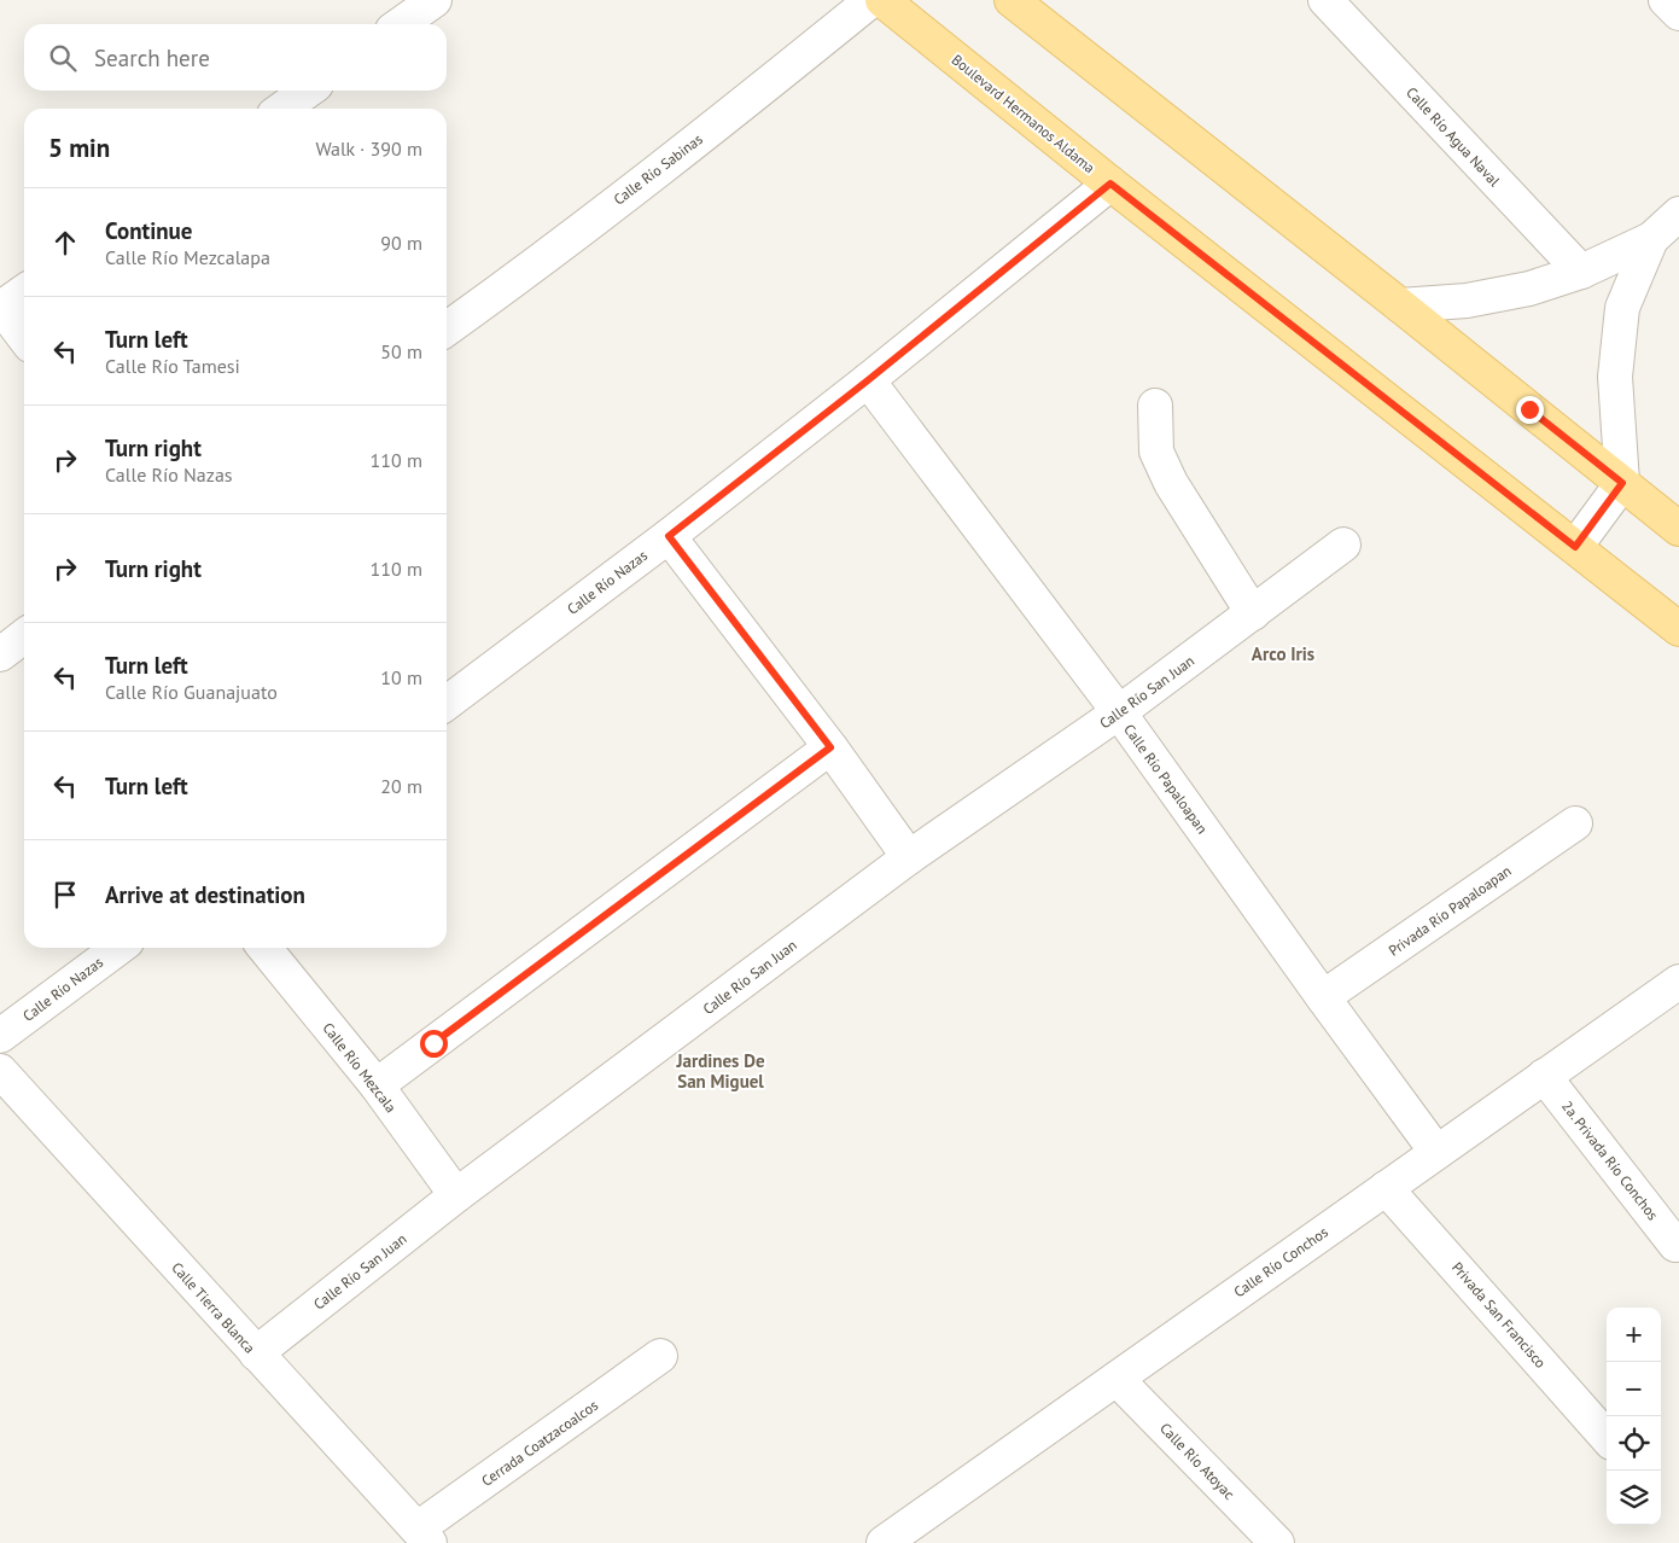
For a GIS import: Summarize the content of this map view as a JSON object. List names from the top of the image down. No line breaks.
{"streets":{"main road":["Boulevard Hermanos Aldama"],"street":["Calle Río Agua Naval","Calle Río Sabinas","Calle Río Nazas","Calle Río San Juan","Calle Río Papaloapan","Privada Río Papaloapan","Calle Río Mezcala","2a. Privada Río Conchos","Calle Río Conchos","Calle Tierra Blanca","Privada San Francisco","Cerrada Coatzacoalcos","Calle Río Atoyac"]},"crossings":[["Boulevard Hermanos Aldama","Calle Río Nazas"],["Calle Río Nazas","Calle Río Papaloapan"],["Calle Río San Juan","Calle Río Papaloapan"],["Calle Río San Juan","Calle Río Mezcala"],["Calle Río San Juan","Calle Tierra Blanca"],["Calle Río Papaloapan","Privada Río Papaloapan"],["Calle Río Papaloapan","Calle Río Conchos"],["2a. Privada Río Conchos","Calle Río Conchos"],["Calle Río Conchos","Privada San Francisco"],["Calle Río Conchos","Calle Río Atoyac"],["Calle Tierra Blanca","Cerrada Coatzacoalcos"]],"districts":["Arco Iris","Jardines De San Miguel"],"page":{"search":"Search here","heading":["5 min","Walk · 390 m"],"list":[["Continue","Calle Río Mezcalapa","90 m"],["Turn left","Calle Río Tamesi","50 m"],["Turn right","Calle Río Nazas","110 m"],["Turn right","110 m"],["Turn left","Calle Río Guanajuato","10 m"],["Turn left","20 m"],"Arrive at destination"],"map_buttons":["+","−"]}}
